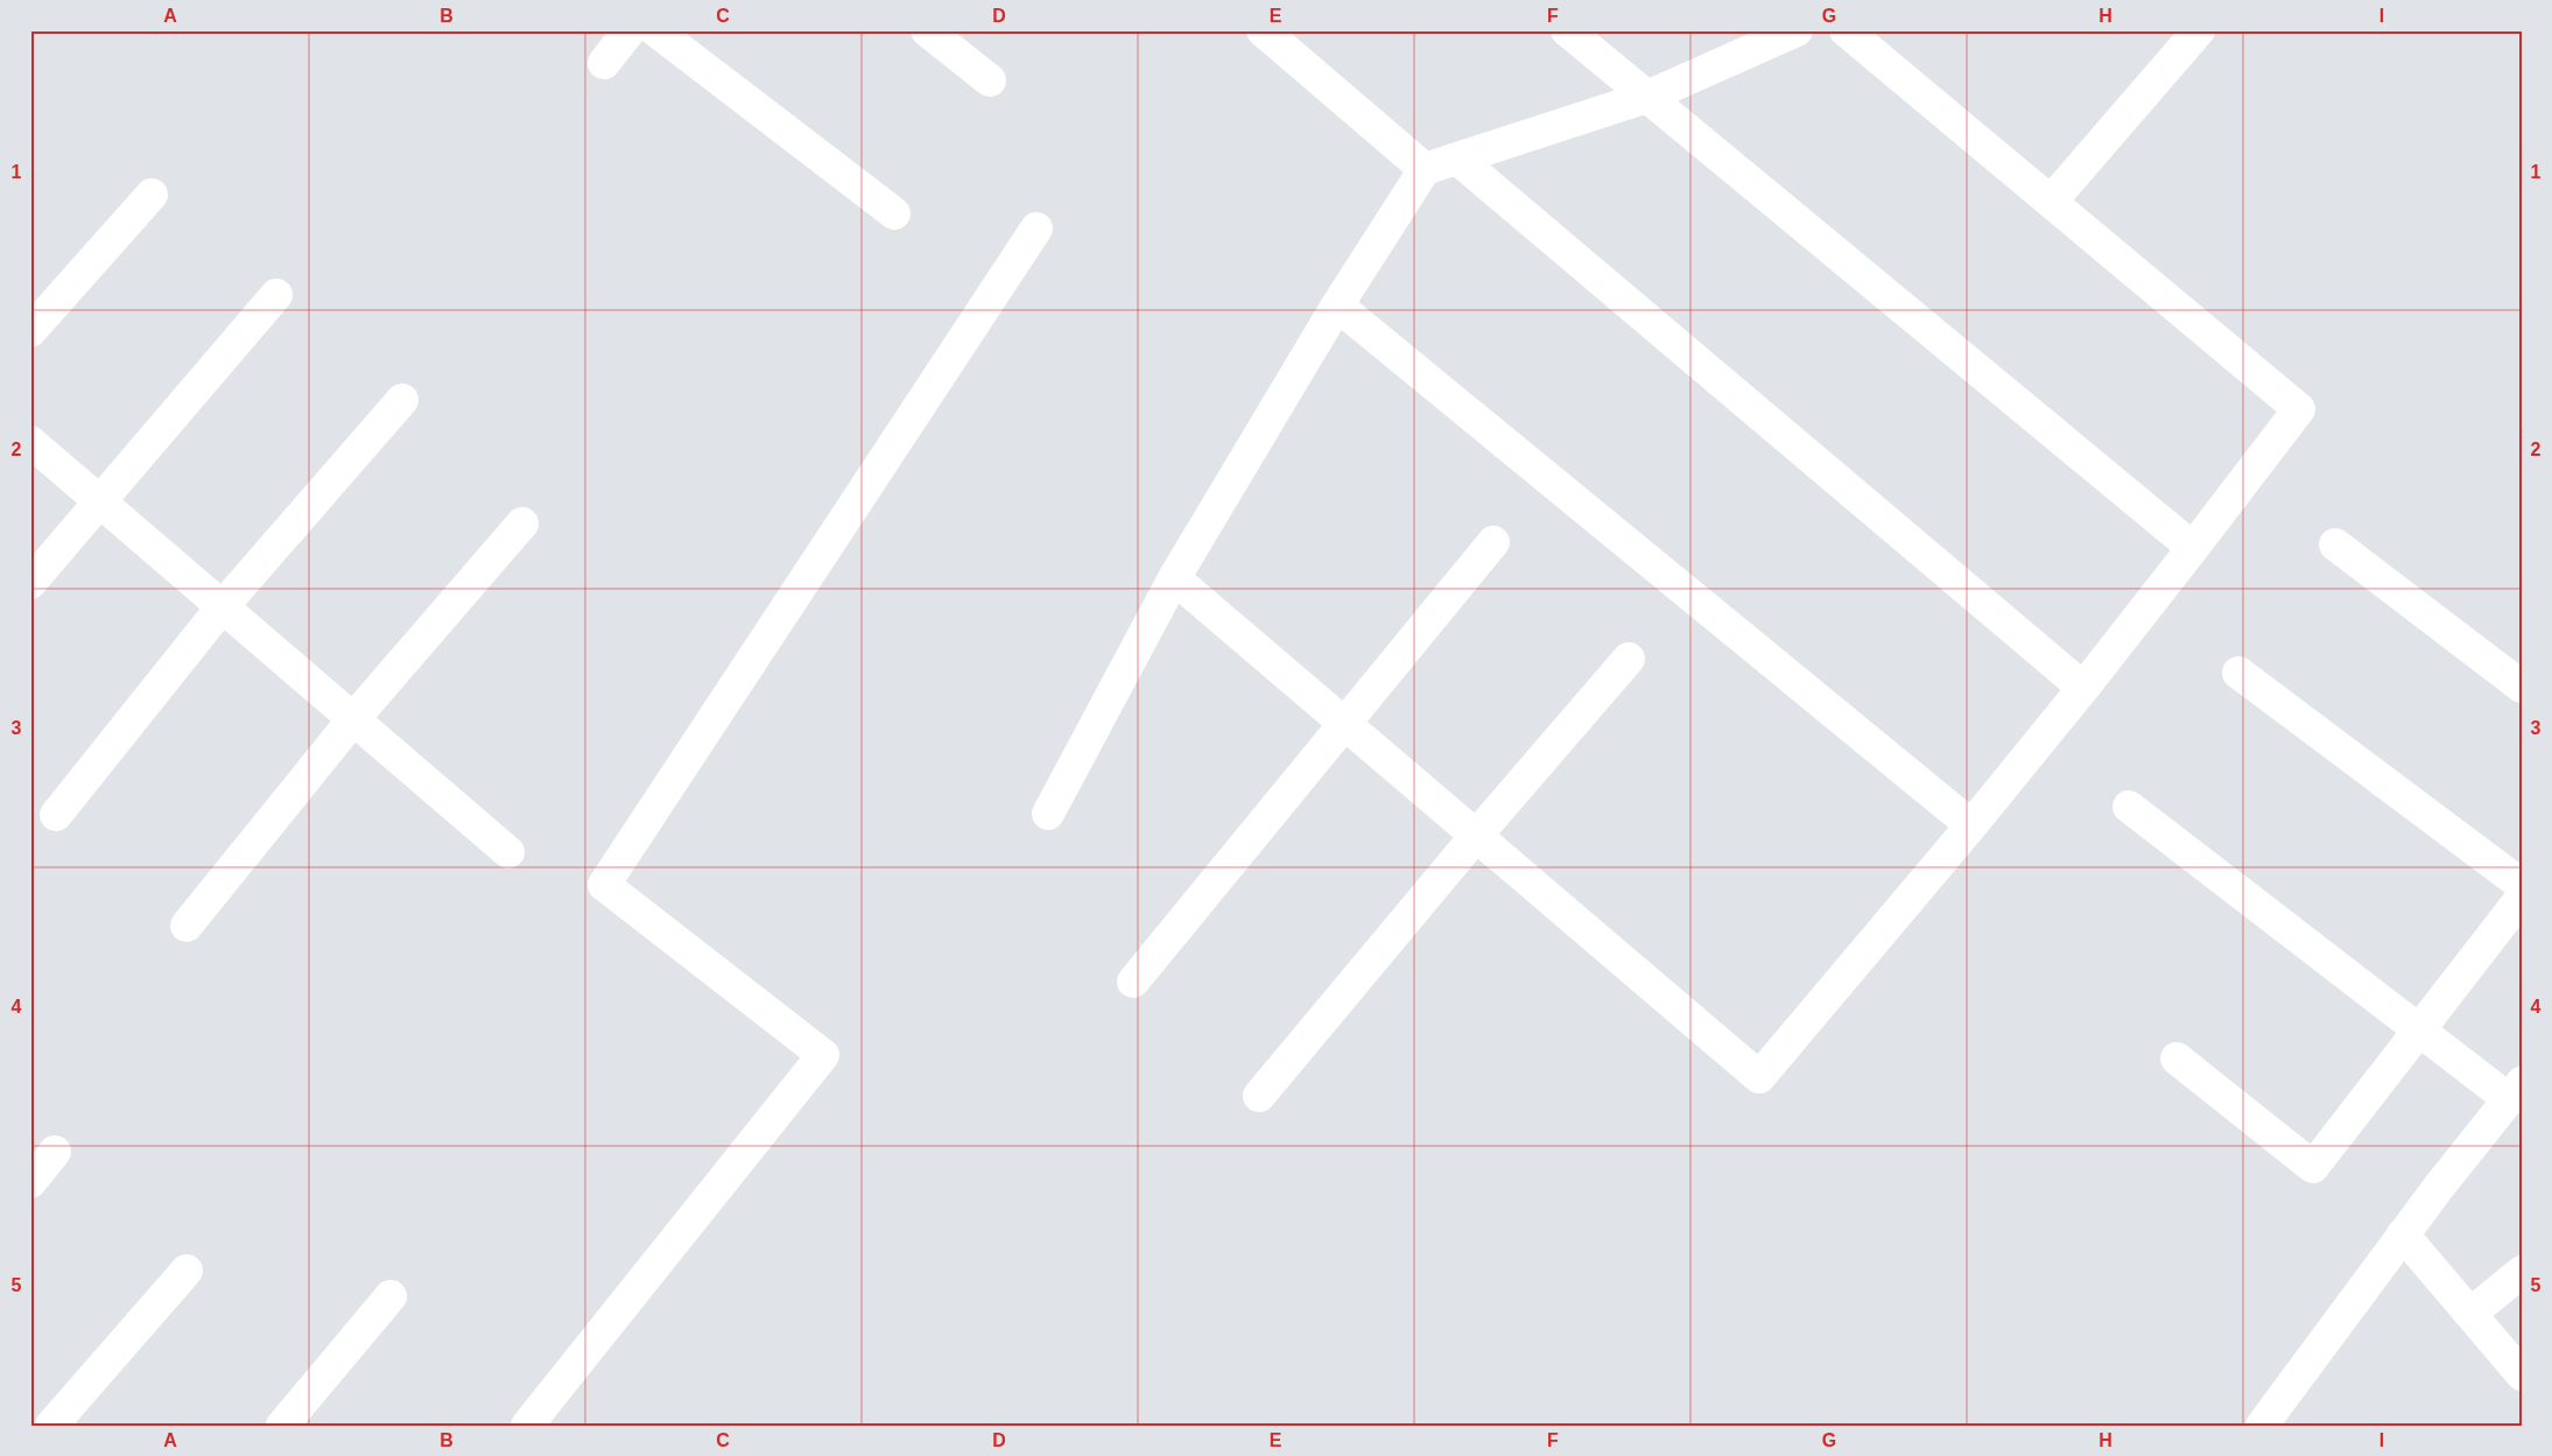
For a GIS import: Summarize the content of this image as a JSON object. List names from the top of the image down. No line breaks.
{"grid":{"columns":["A","B","C","D","E","F","G","H","I"],"rows":["1","2","3","4","5"]}}
